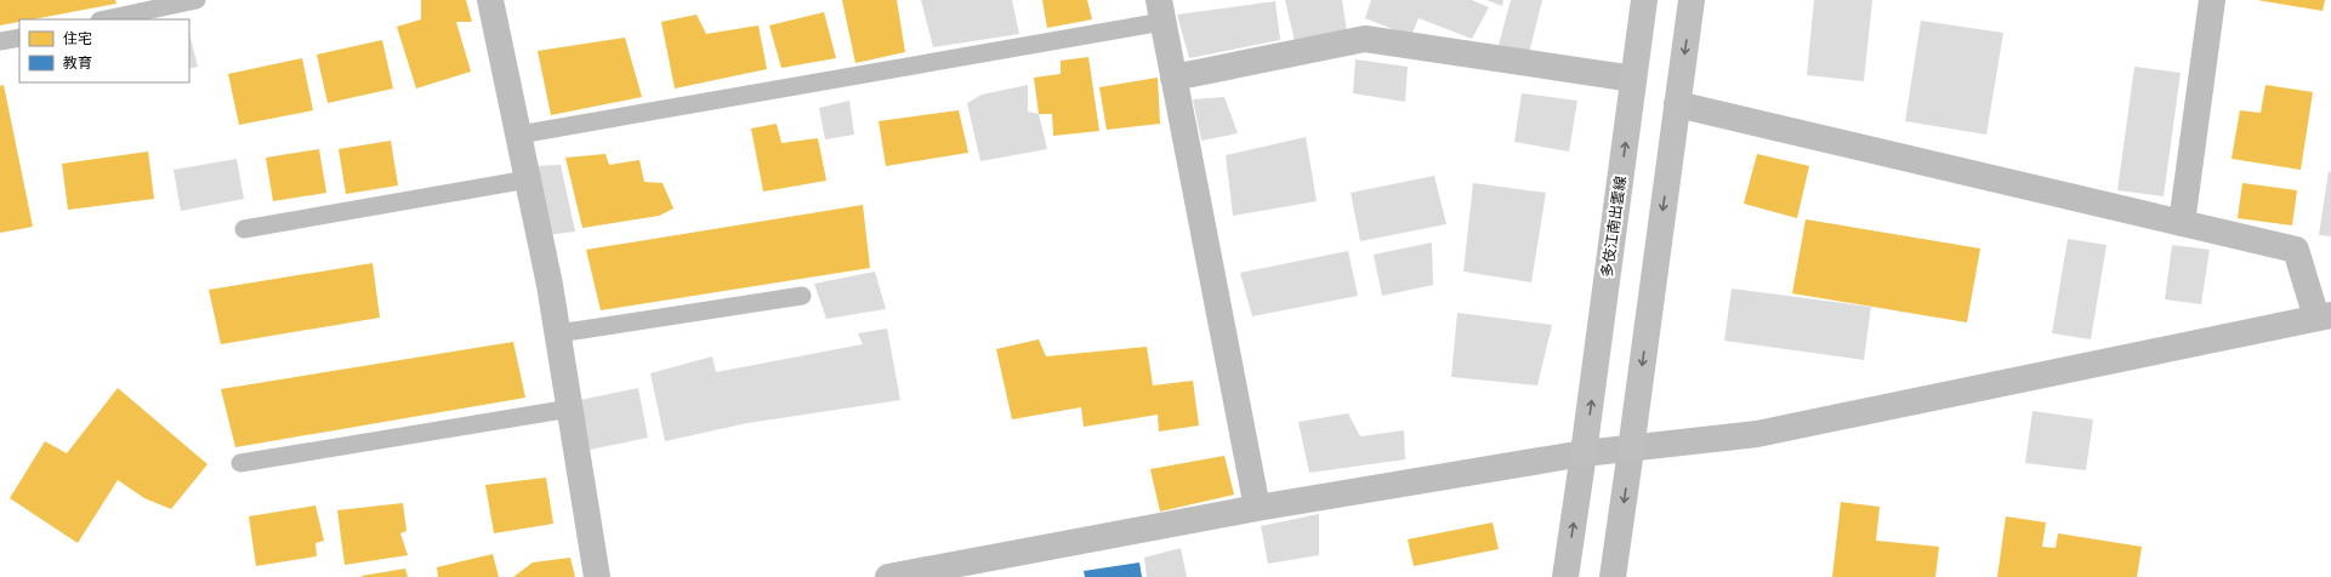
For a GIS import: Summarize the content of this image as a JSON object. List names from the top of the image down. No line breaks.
{"streets":{"main road":["多伎江南出雲線"]},"legend":["住宅","教育"]}
